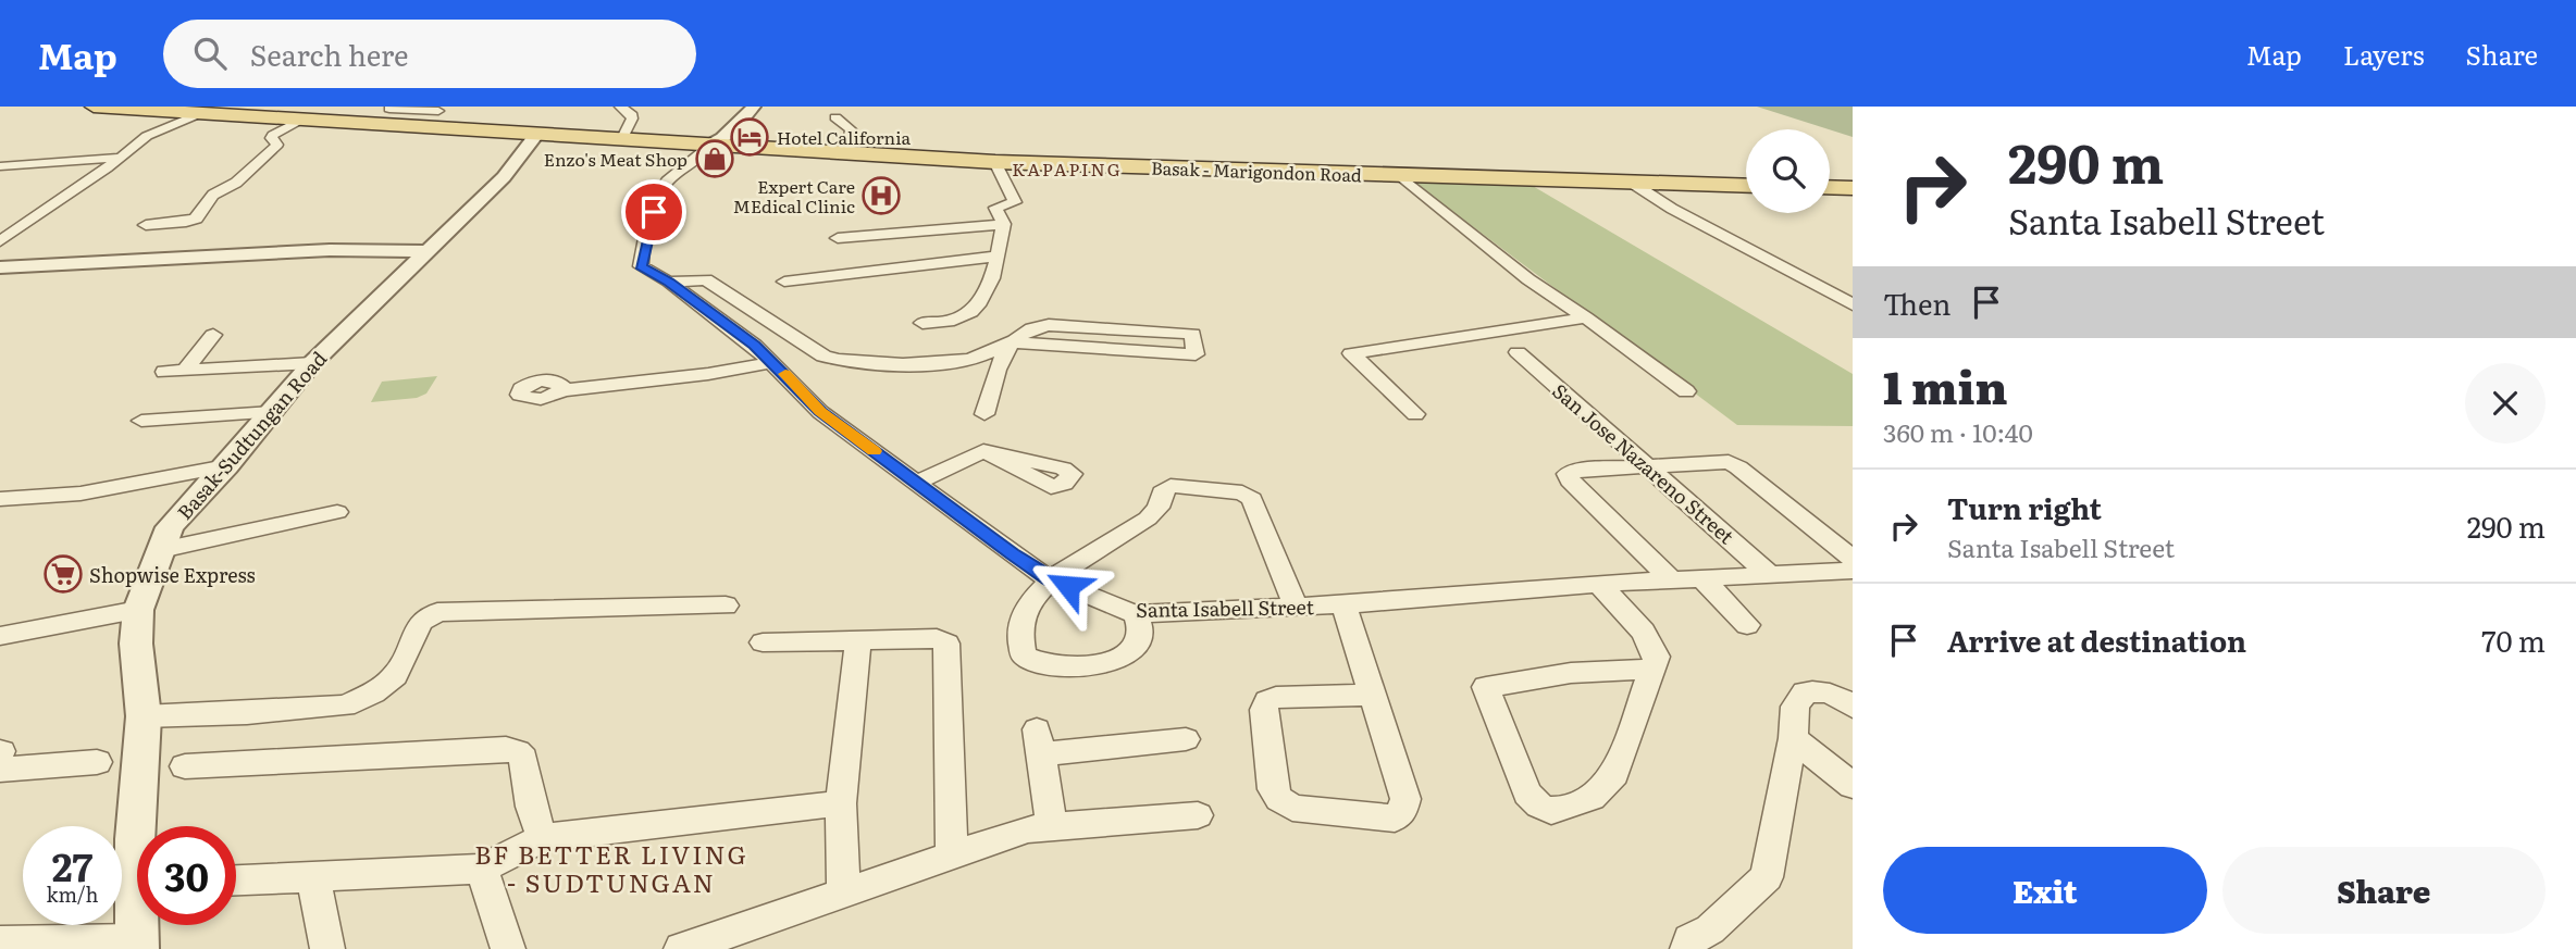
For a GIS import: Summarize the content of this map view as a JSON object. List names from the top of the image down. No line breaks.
{"streets":{"main road":["Basak - Marigondon Road"],"street":["Basak-Sudtungan Road","San Jose Nazareno Street","Santa Isabell Street"]},"crossings":[["Basak - Marigondon Road","Basak-Sudtungan Road"],["Basak - Marigondon Road","Santa Isabell Street"],["San Jose Nazareno Street","Santa Isabell Street"]],"districts":["KAPAPING","BF BETTER LIVING - SUDTUNGAN"],"places":{"hotel":["Hotel California"],"shop":["Enzo's Meat Shop"],"hospital":["Expert Care MEdical Clinic"],"supermarket":["Shopwise Express"]},"page":{"header":"Map","search":"Search here","nav":["Map","Layers","Share"],"turn":["290 m","Santa Isabell Street"],"then":"Then","heading":["1 min","360 m · 10:40"],"list":[{"name":"Turn right","note":"Santa Isabell Street","value":"290 m"},{"name":"Arrive at destination","value":"70 m"}],"speed":"27 km/h","limit":"30","buttons":["Exit","Share"]}}
